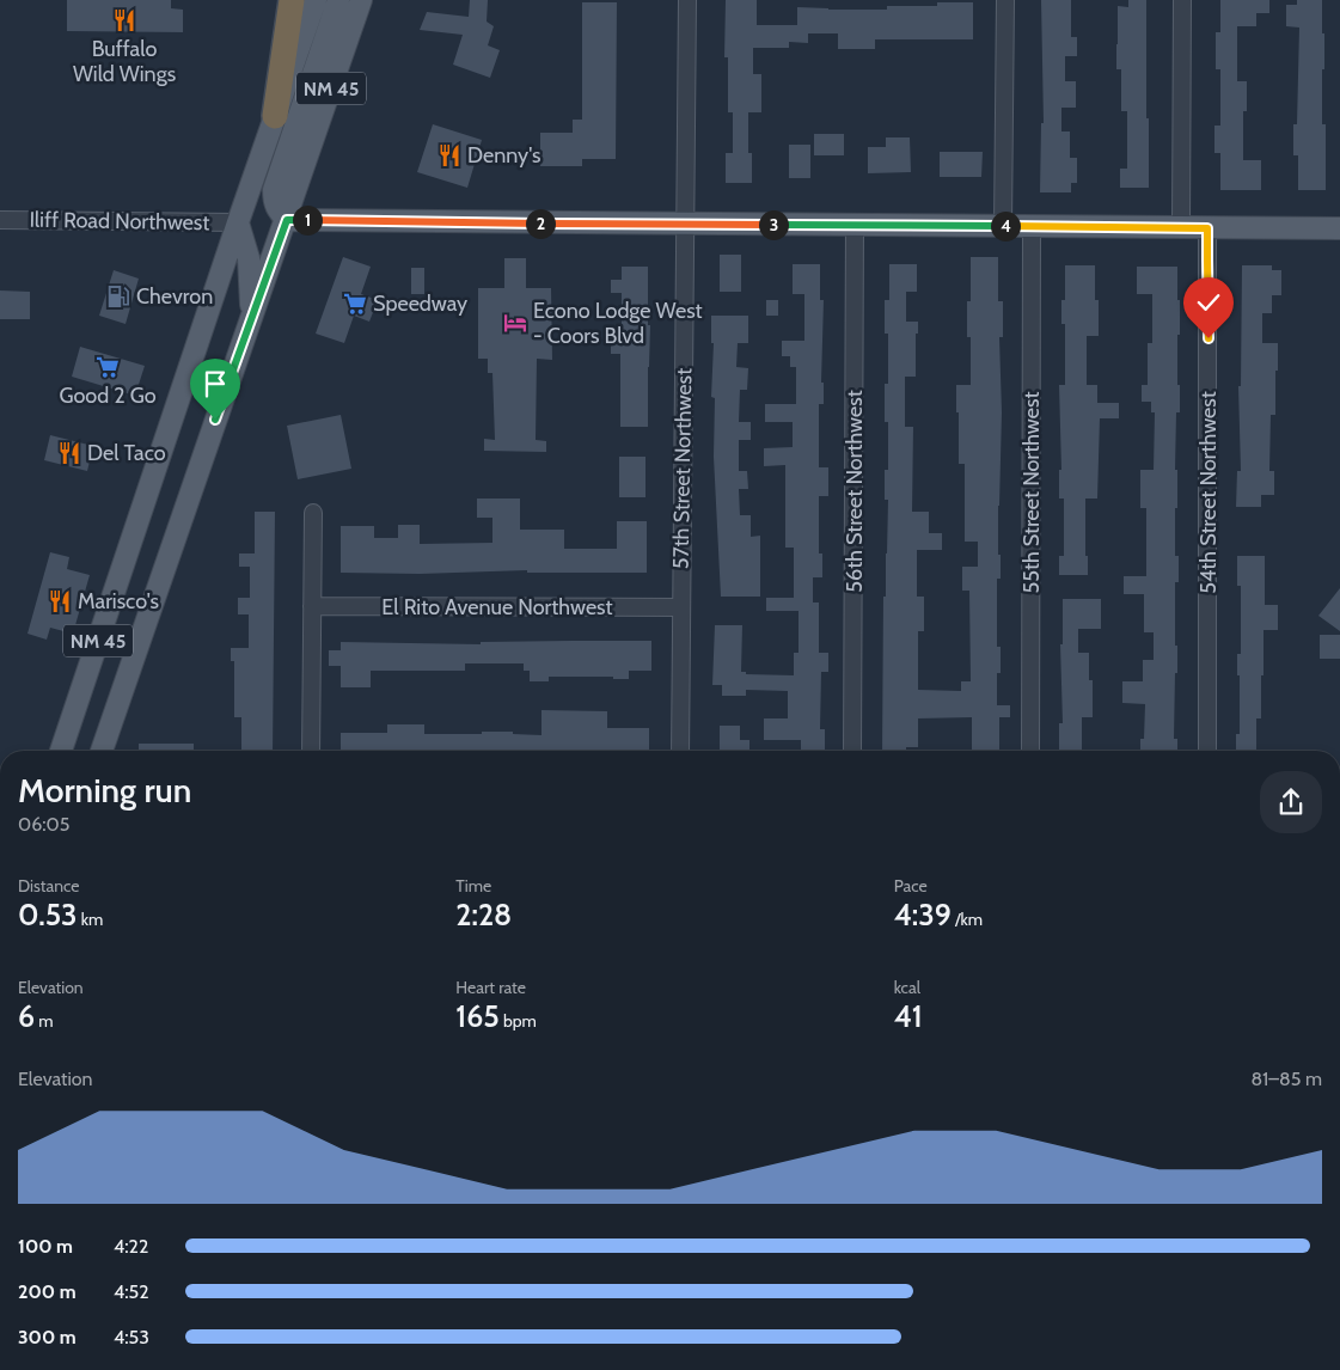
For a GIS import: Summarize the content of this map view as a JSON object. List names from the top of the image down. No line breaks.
{"streets":{"main road":["NM 45"],"street":["Iliff Road Northwest","57th Street Northwest","56th Street Northwest","55th Street Northwest","54th Street Northwest","El Rito Avenue Northwest"]},"crossings":[["NM 45","Iliff Road Northwest"],["57th Street Northwest","El Rito Avenue Northwest"]],"places":{"restaurant":["Buffalo Wild Wings","Denny's","Del Taco","Marisco's"],"fuel station":["Chevron"],"supermarket":["Speedway","Good 2 Go"],"hotel":["Econo Lodge West - Coors Blvd"]},"page":{"pins":["1","2","3","4"],"heading":["Morning run","06:05"],"stats":[["Distance","0.53 km"],["Time","2:28"],["Pace","4:39 /km"],["Elevation","6 m"],["Heart rate","165 bpm"],["kcal","41"]],"chart":["Elevation","81–85 m"],"list":[{"name":"100 m","note":"4:22"},{"name":"200 m","note":"4:52"},{"name":"300 m","note":"4:53"}]}}
